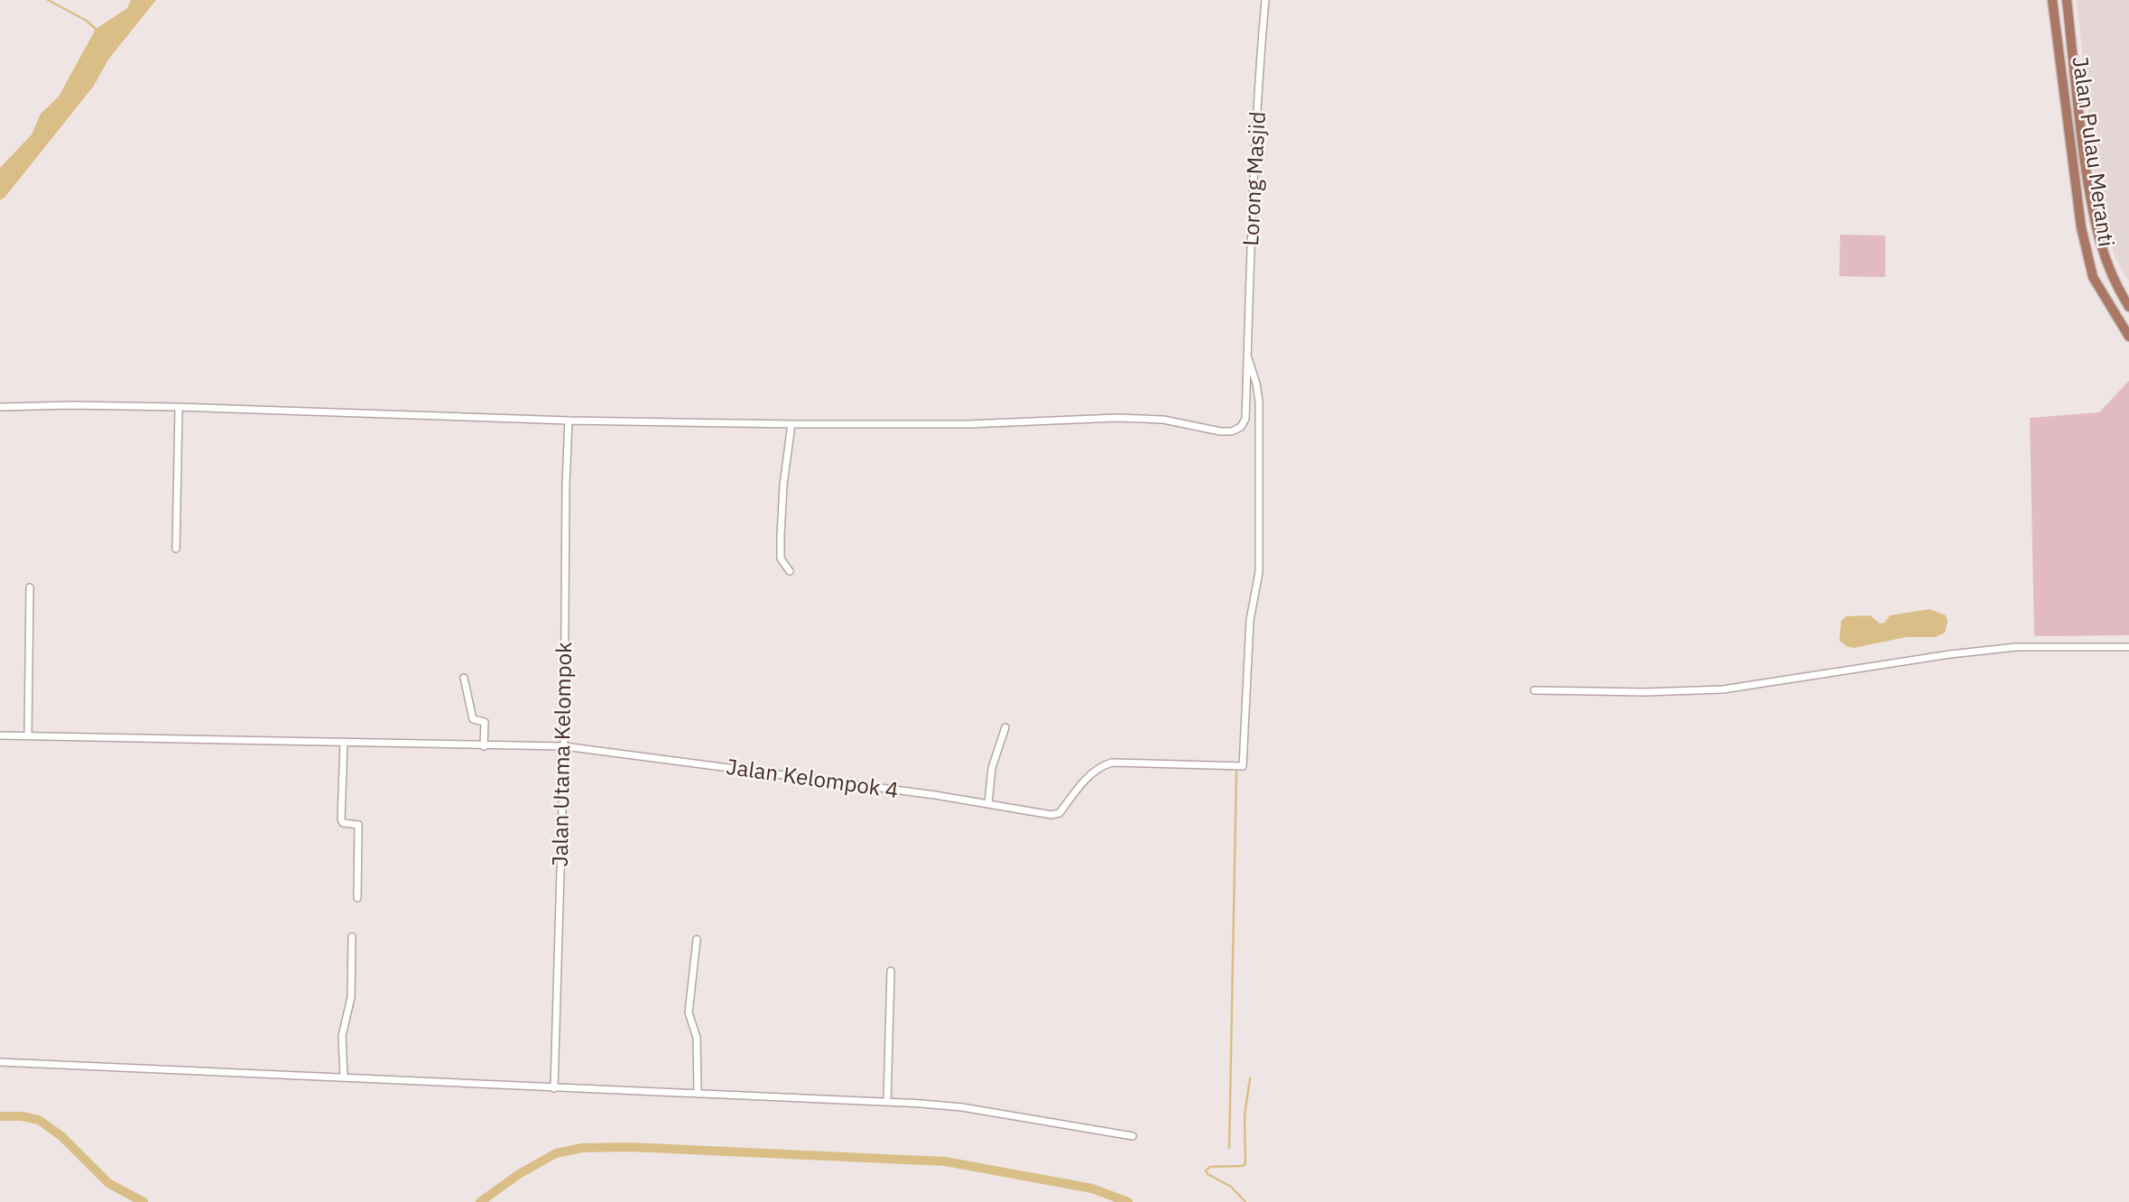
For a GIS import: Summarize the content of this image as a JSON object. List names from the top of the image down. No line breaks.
{"streets":{"main road":["Jalan Pulau Meranti"],"street":["Lorong Masjid","Jalan Utama Kelompok","Jalan Kelompok 4"]},"crossings":[["Lorong Masjid","Jalan Utama Kelompok"],["Lorong Masjid","Jalan Kelompok 4"],["Jalan Utama Kelompok","Jalan Kelompok 4"]]}
